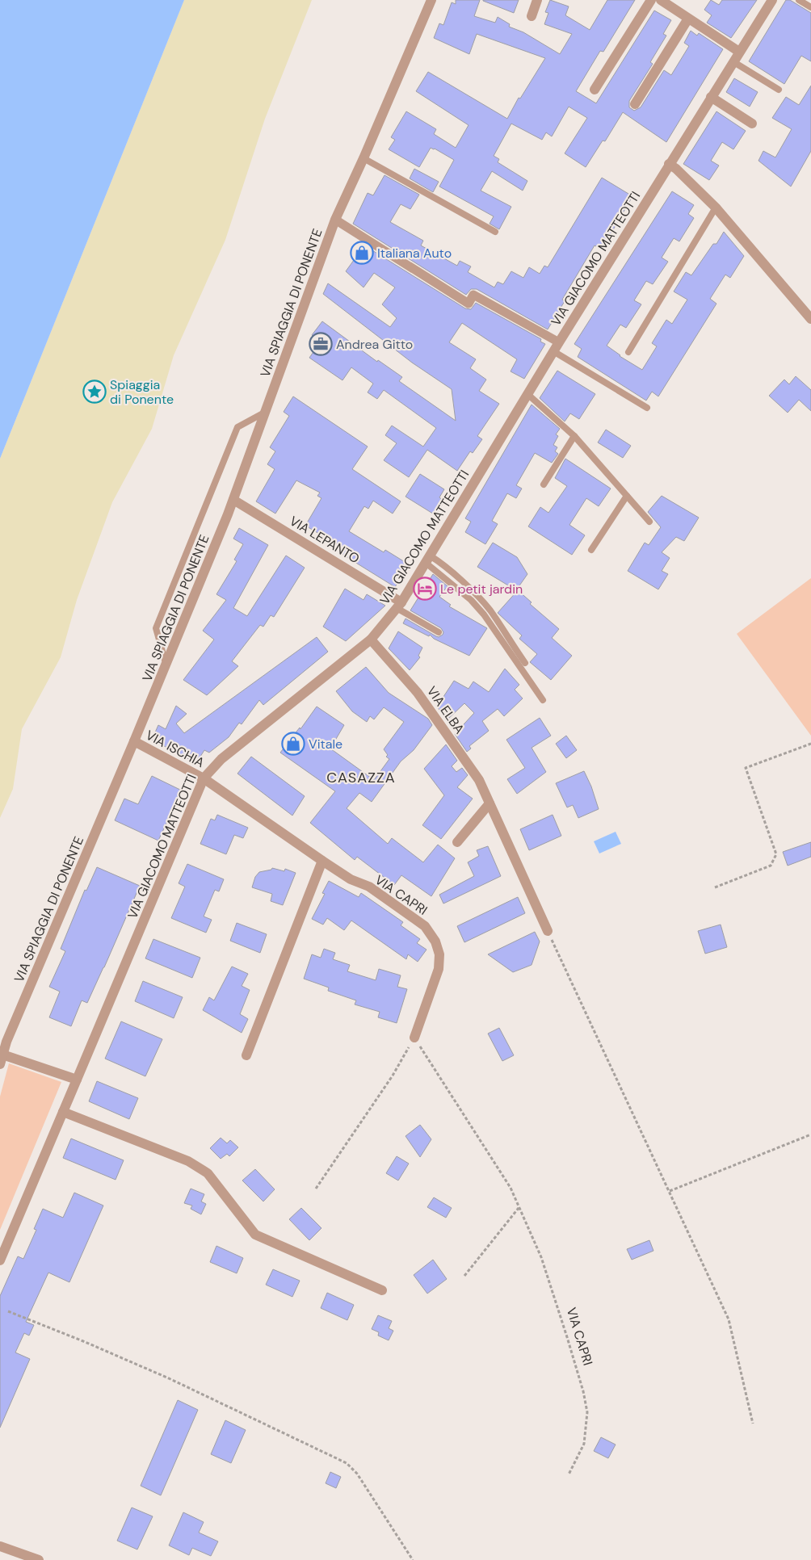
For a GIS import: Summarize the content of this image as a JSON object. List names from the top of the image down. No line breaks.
{"streets":{"street":["VIA GIACOMO MATTEOTTI","VIA SPIAGGIA DI PONENTE","VIA LEPANTO","VIA ELBA","VIA ISCHIA","VIA CAPRI"]},"crossings":[["VIA GIACOMO MATTEOTTI","VIA LEPANTO"],["VIA GIACOMO MATTEOTTI","VIA ELBA"],["VIA GIACOMO MATTEOTTI","VIA ISCHIA"],["VIA GIACOMO MATTEOTTI","VIA CAPRI"],["VIA SPIAGGIA DI PONENTE","VIA LEPANTO"],["VIA SPIAGGIA DI PONENTE","VIA ISCHIA"],["VIA ISCHIA","VIA CAPRI"]],"districts":["CASAZZA"],"places":{"shop":["Italiana Auto","Vitale"],"office":["Andrea Gitto"],"place":["Spiaggia di Ponente"],"hotel":["Le petit jardin"]}}
